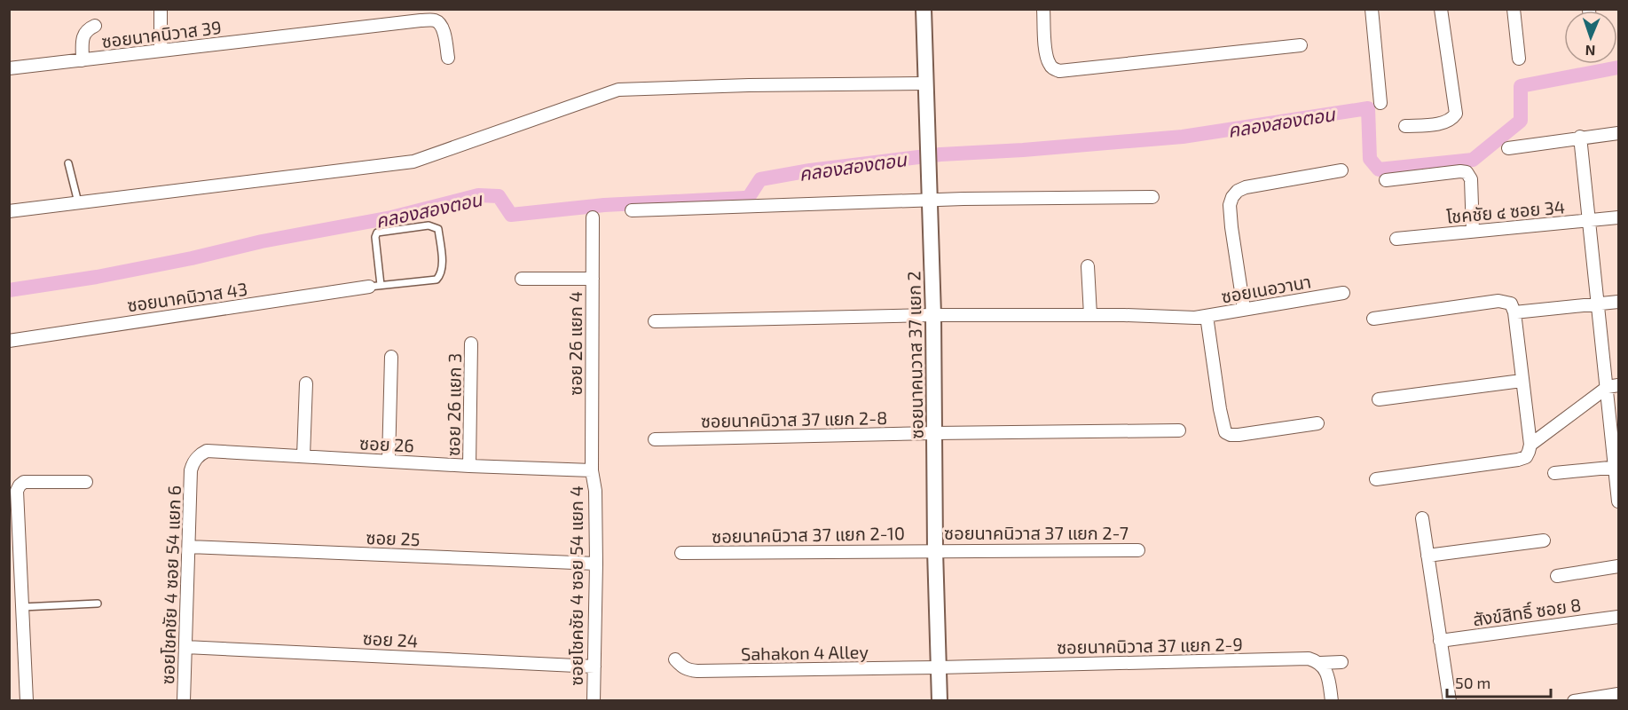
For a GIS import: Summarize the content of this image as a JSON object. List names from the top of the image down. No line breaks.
{"streets":{"street":["ซอยนาคนิวาส 39","โชคชัย ๔ ซอย 34","ซอยเนอวานา","ซอยนาคนิวาส 43","ซอย 26 แยก 4","ซอยนาคนวาส 37 แยก 2","ซอย 26 แยก 3","ซอยนาคนิวาส 37 แยก 2-8","ซอย 26","ซอยนาคนิวาส 37 แยก 2-7","ซอยนาคนิวาส 37 แยก 2-10","ซอย 25","ซอยโชคชัย 4 ซอย 54 แยก 6","ซอยโชคชัย 4 ซอย 54 แยก 4","สังข์สิทธิ์ ซอย 8","ซอย 24","ซอยนาคนิวาส 37 แยก 2-9","Sahakon 4 Alley"]},"crossings":[["ซอยเนอวานา","ซอยนาคนวาส 37 แยก 2"],["ซอย 26 แยก 4","ซอย 26"],["ซอย 26 แยก 4","ซอยโชคชัย 4 ซอย 54 แยก 4"],["ซอยนาคนวาส 37 แยก 2","ซอยนาคนิวาส 37 แยก 2-8"],["ซอยนาคนวาส 37 แยก 2","ซอยนาคนิวาส 37 แยก 2-7"],["ซอยนาคนวาส 37 แยก 2","ซอยนาคนิวาส 37 แยก 2-10"],["ซอยนาคนวาส 37 แยก 2","ซอยนาคนิวาส 37 แยก 2-9"],["ซอยนาคนวาส 37 แยก 2","Sahakon 4 Alley"],["ซอย 26 แยก 3","ซอย 26"],["ซอย 26","ซอยโชคชัย 4 ซอย 54 แยก 6"],["ซอย 26","ซอยโชคชัย 4 ซอย 54 แยก 4"],["ซอยนาคนิวาส 37 แยก 2-7","ซอยนาคนิวาส 37 แยก 2-10"],["ซอย 25","ซอยโชคชัย 4 ซอย 54 แยก 6"],["ซอย 25","ซอยโชคชัย 4 ซอย 54 แยก 4"],["ซอยโชคชัย 4 ซอย 54 แยก 6","ซอย 24"],["ซอยโชคชัย 4 ซอย 54 แยก 4","ซอย 24"],["ซอยนาคนิวาส 37 แยก 2-9","Sahakon 4 Alley"]],"water":["คลองสองตอน"],"scale_bar":"50 m","north":"bottom"}
